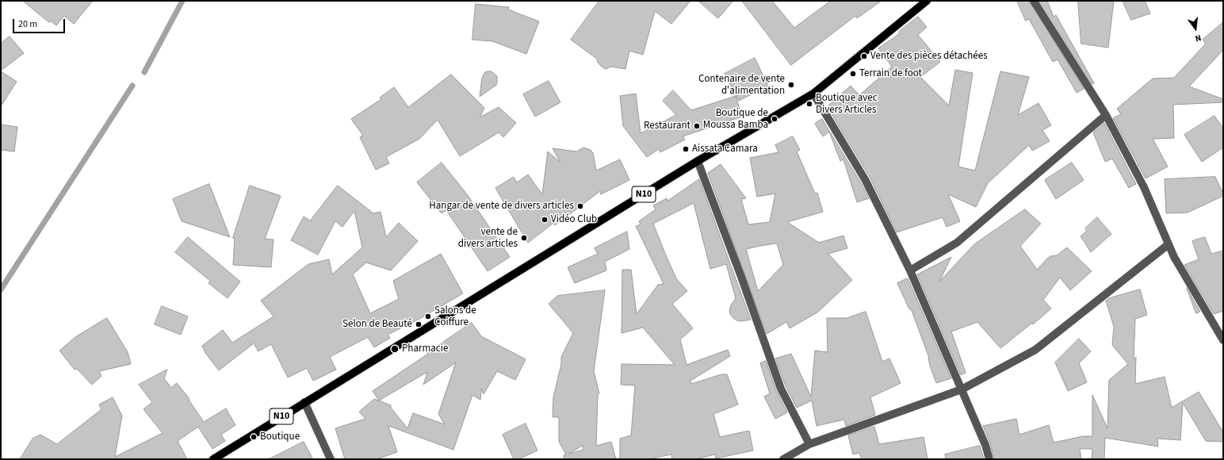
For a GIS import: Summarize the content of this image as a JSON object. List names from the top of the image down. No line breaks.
{"streets":{"main road":["N10"]},"places":["Vente des pièces détachées","Terrain de foot","Contenaire de vente d'alimentation","Boutique avec Divers Articles","Boutique de Moussa Bamba","Restaurant","Aissata Camara","Hangar de vente de divers articles","Vidéo Club","vente de divers articles","Salons de Coiffure","Selon de Beauté","Pharmacie","Boutique"],"scale_bar":"20 m","north":"bottom"}
